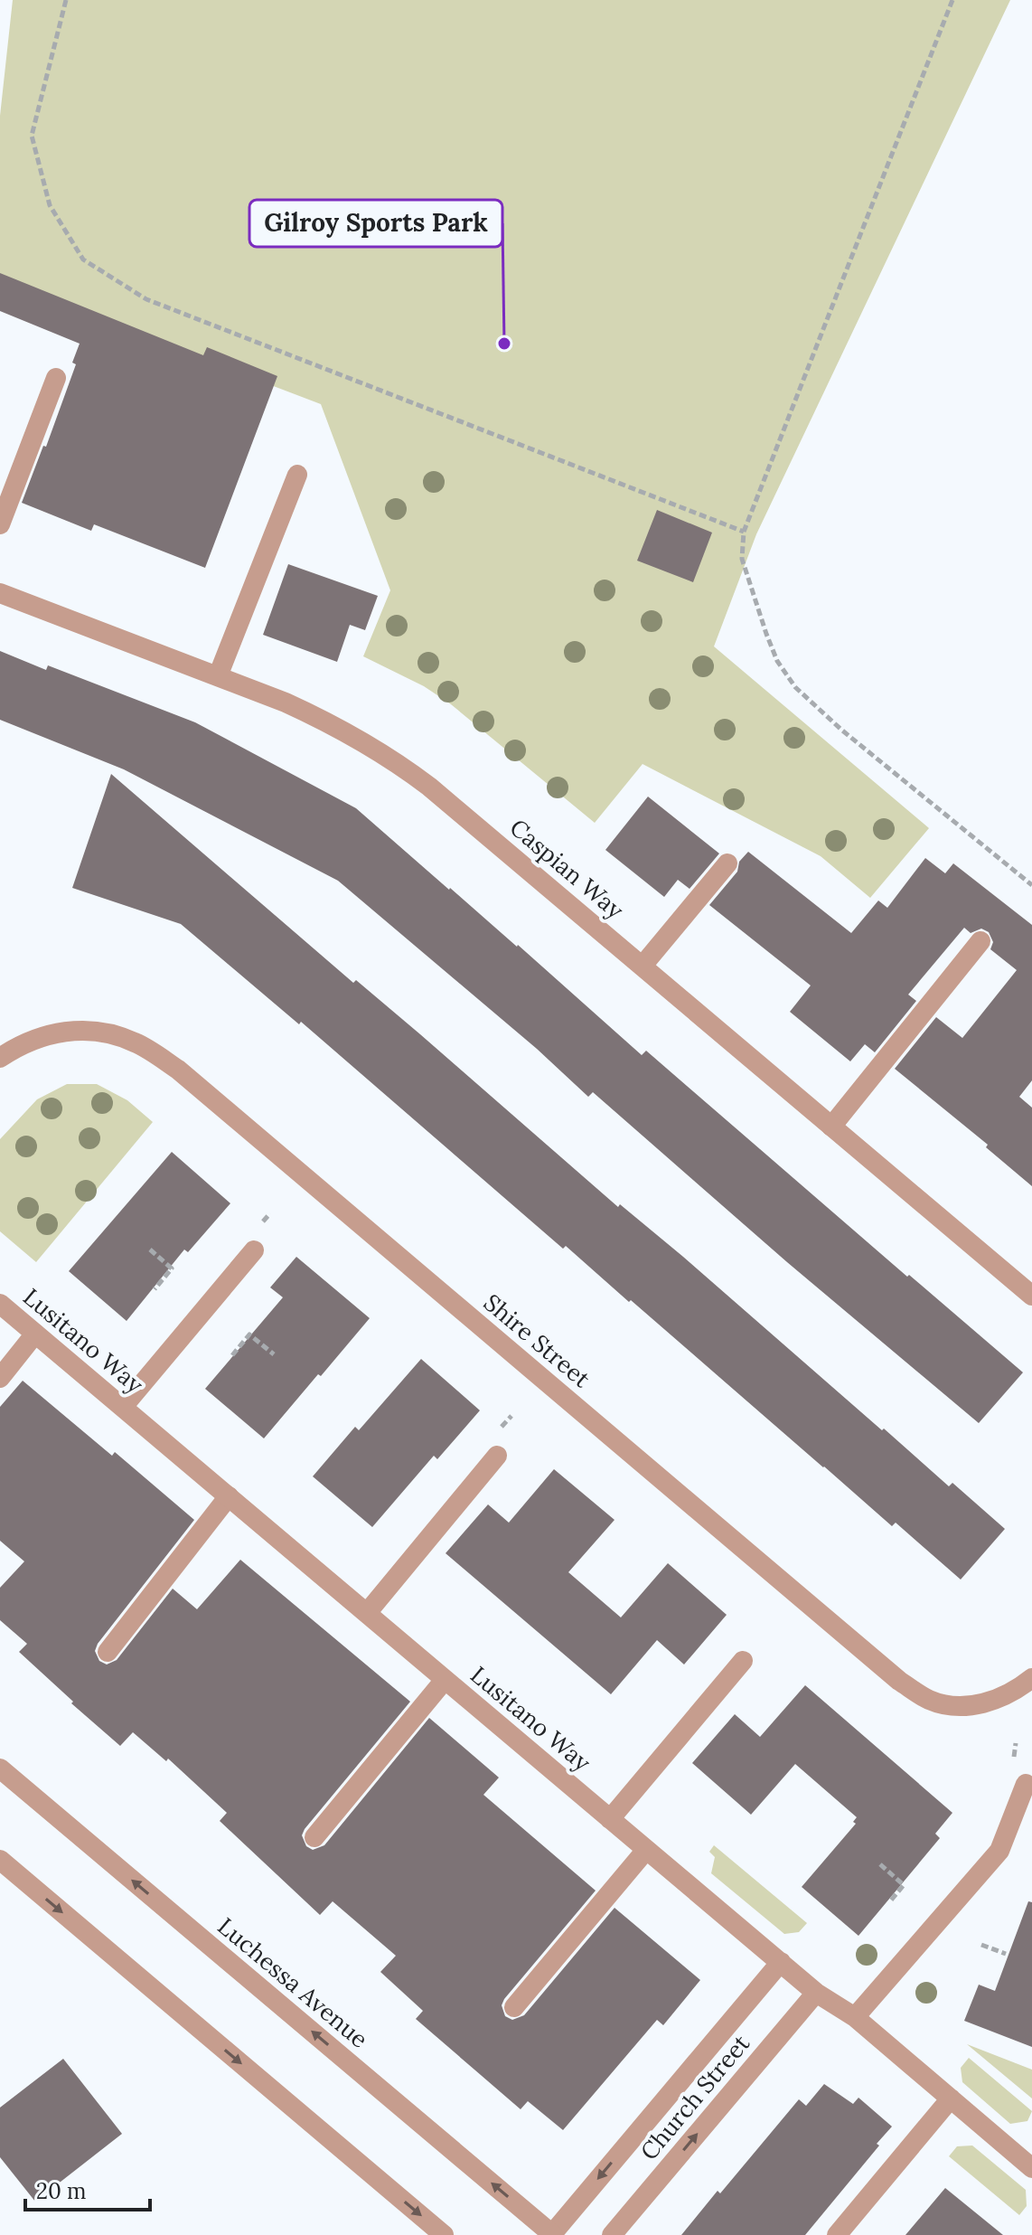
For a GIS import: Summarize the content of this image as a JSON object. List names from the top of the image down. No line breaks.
{"streets":{"street":["Caspian Way","Lusitano Way","Shire Street","Luchessa Avenue","Church Street"]},"crossings":[["Lusitano Way","Church Street"]],"places":["Gilroy Sports Park"],"scale_bar":"20 m"}
